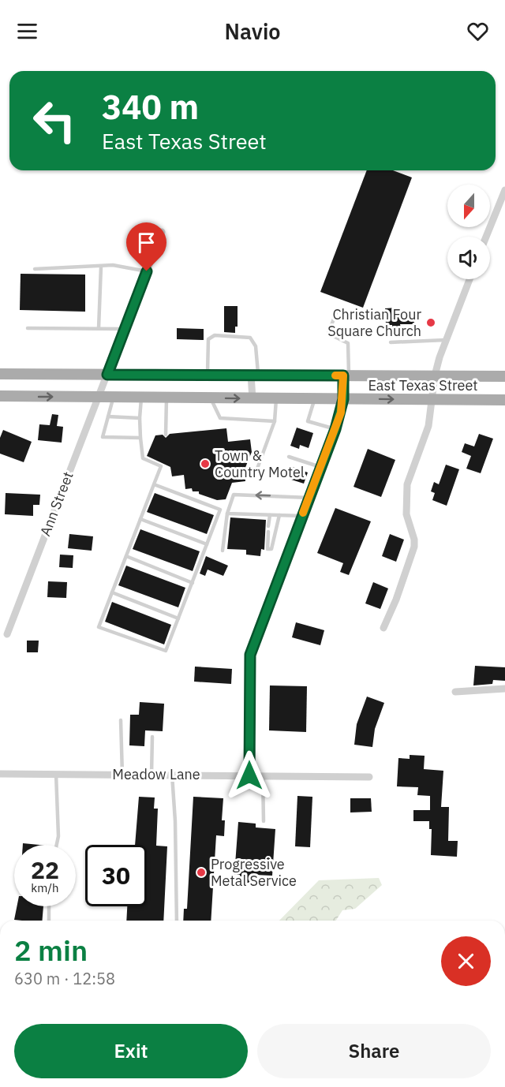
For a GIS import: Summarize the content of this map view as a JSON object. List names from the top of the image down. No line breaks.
{"streets":{"main road":["East Texas Street"],"street":["Ann Street","Meadow Lane"]},"crossings":[["East Texas Street","Ann Street"]],"places":["Christian Four Square Church","Town & Country Motel","Progressive Metal Service"],"north":"bottom","page":{"header":"Navio","turn":["340 m","East Texas Street"],"speed":"22 km/h","limit":"30","heading":["2 min","630 m · 12:58"],"buttons":["Exit","Share"]}}
